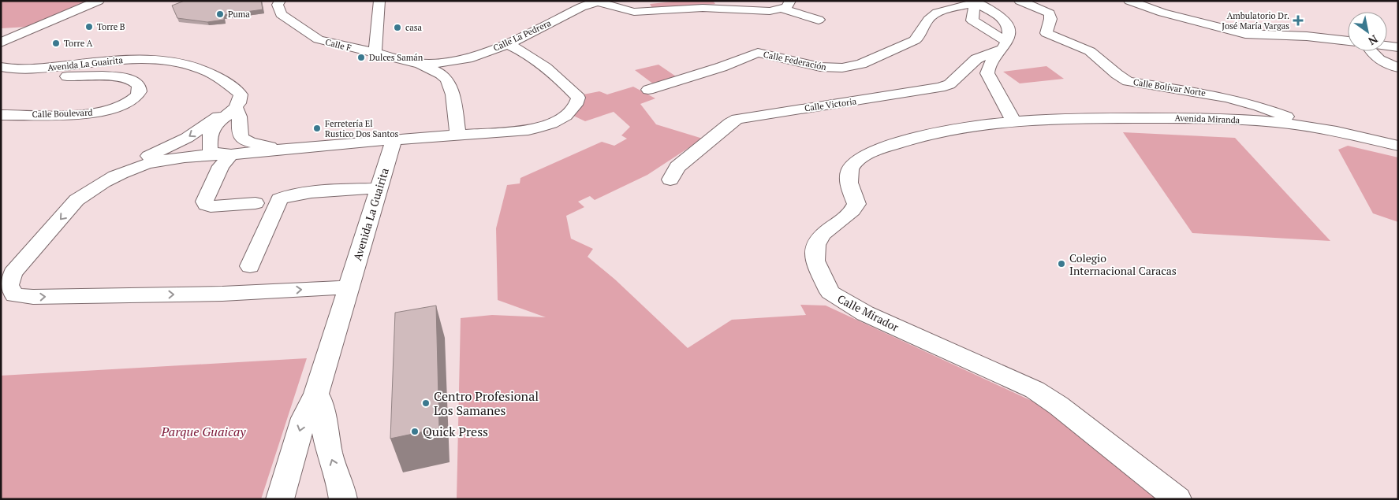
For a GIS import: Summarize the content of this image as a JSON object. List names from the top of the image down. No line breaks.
{"streets":{"street":["Calle La Pedrera","Calle F","Calle Federación","Avenida La Guairita","Calle Bolívar Norte","Calle Victoria","Calle Boulevard","Avenida Miranda","Calle Mirador"]},"crossings":[["Calle La Pedrera","Calle F"],["Avenida La Guairita","Calle Boulevard"],["Calle Bolívar Norte","Avenida Miranda"],["Avenida Miranda","Calle Mirador"]],"parks":["Parque Guaicay"],"places":{"other":["Puma","Torre B","casa","Torre A","Dulces Samán","Ferretería El Rustico Dos Santos","Colegio Internacional Caracas","Centro Profesional Los Samanes","Quick Press"],"health":["Ambulatorio Dr. José María Vargas"]},"north":"bottom right"}
